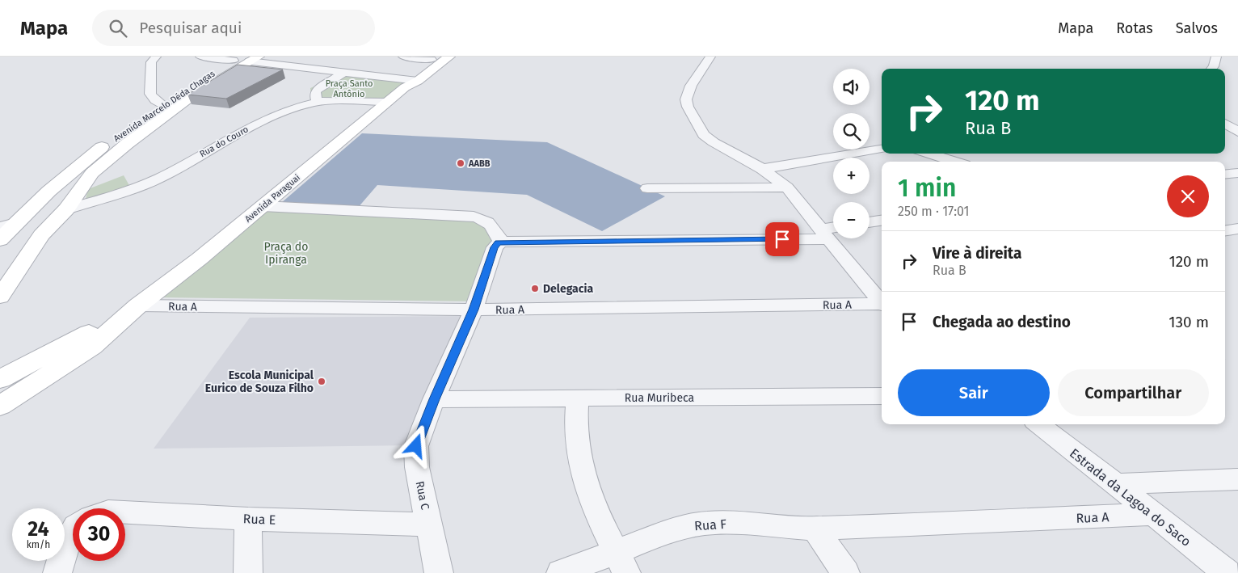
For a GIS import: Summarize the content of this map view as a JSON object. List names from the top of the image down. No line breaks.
{"streets":{"main road":["Avenida Marcelo Déda Chagas","Avenida Paraguai"],"street":["Rua do Couro","Rua A","Rua Muribeca","Rua C","Estrada da Lagoa do Saco","Rua E","Rua F"]},"crossings":[["Avenida Marcelo Déda Chagas","Rua do Couro"],["Rua do Couro","Avenida Paraguai"],["Avenida Paraguai","Rua A"],["Rua A","Rua C"],["Rua A","Estrada da Lagoa do Saco"],["Rua A","Rua F"],["Rua Muribeca","Rua C"],["Rua C","Rua E"]],"parks":["Praça Santo Antônio","Praça do Ipiranga"],"places":["AABB","Delegacia","Escola Municipal Eurico de Souza Filho"],"page":{"header":"Mapa","search":"Pesquisar aqui","nav":["Mapa","Rotas","Salvos"],"map_buttons":["+","−"],"turn":["120 m","Rua B"],"heading":["1 min","250 m · 17:01"],"list":[{"name":"Vire à direita","note":"Rua B","value":"120 m"},{"name":"Chegada ao destino","value":"130 m"}],"buttons":["Sair","Compartilhar"],"speed":"24 km/h","limit":"30"}}
